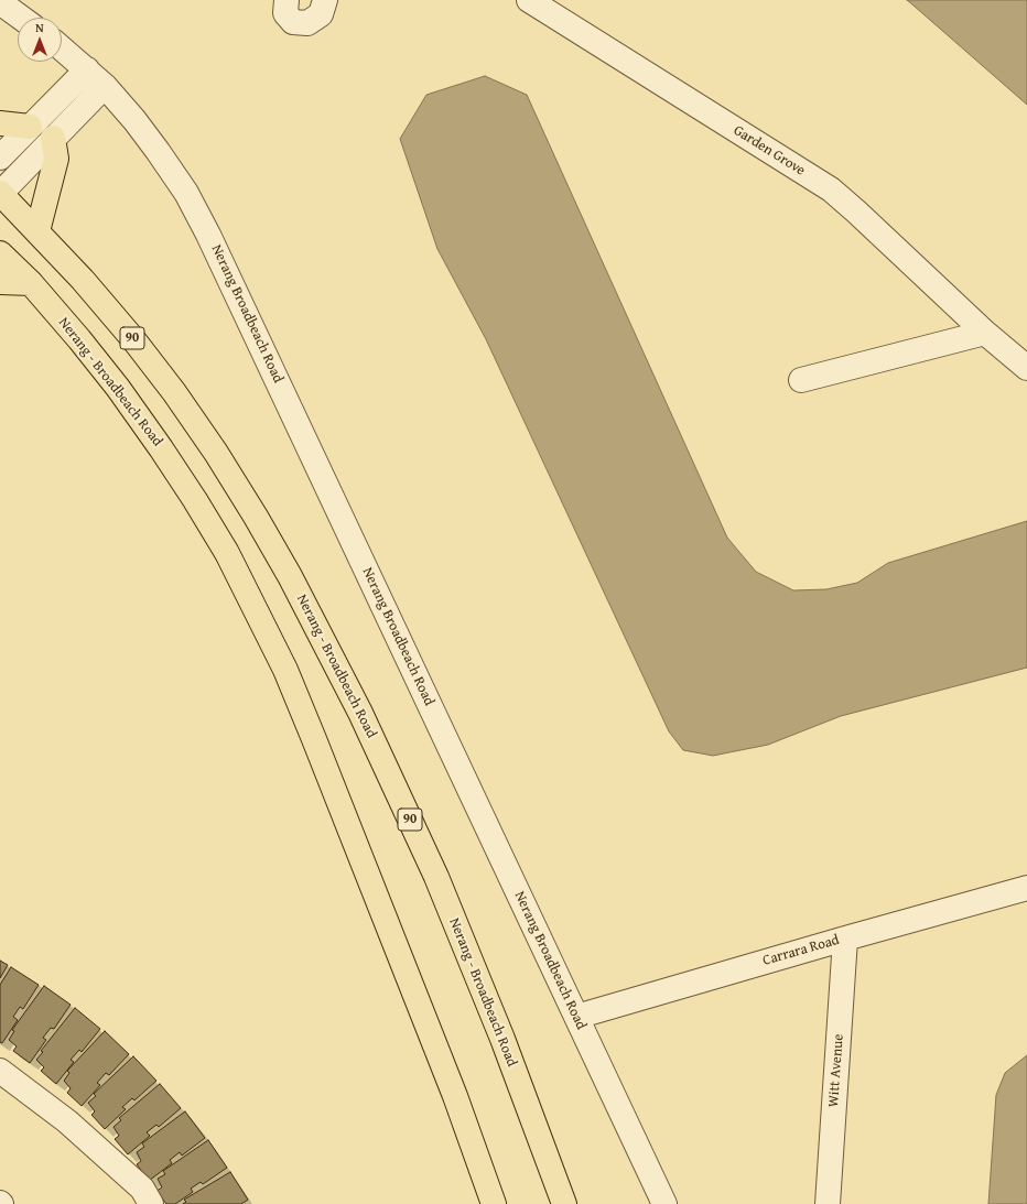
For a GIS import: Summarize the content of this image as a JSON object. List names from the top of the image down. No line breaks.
{"streets":{"main road":["90","Nerang - Broadbeach Road"],"street":["Garden Grove","Nerang Broadbeach Road","Carrara Road","Witt Avenue"]},"crossings":[["Nerang Broadbeach Road","Carrara Road"],["Carrara Road","Witt Avenue"]],"north":"top"}
